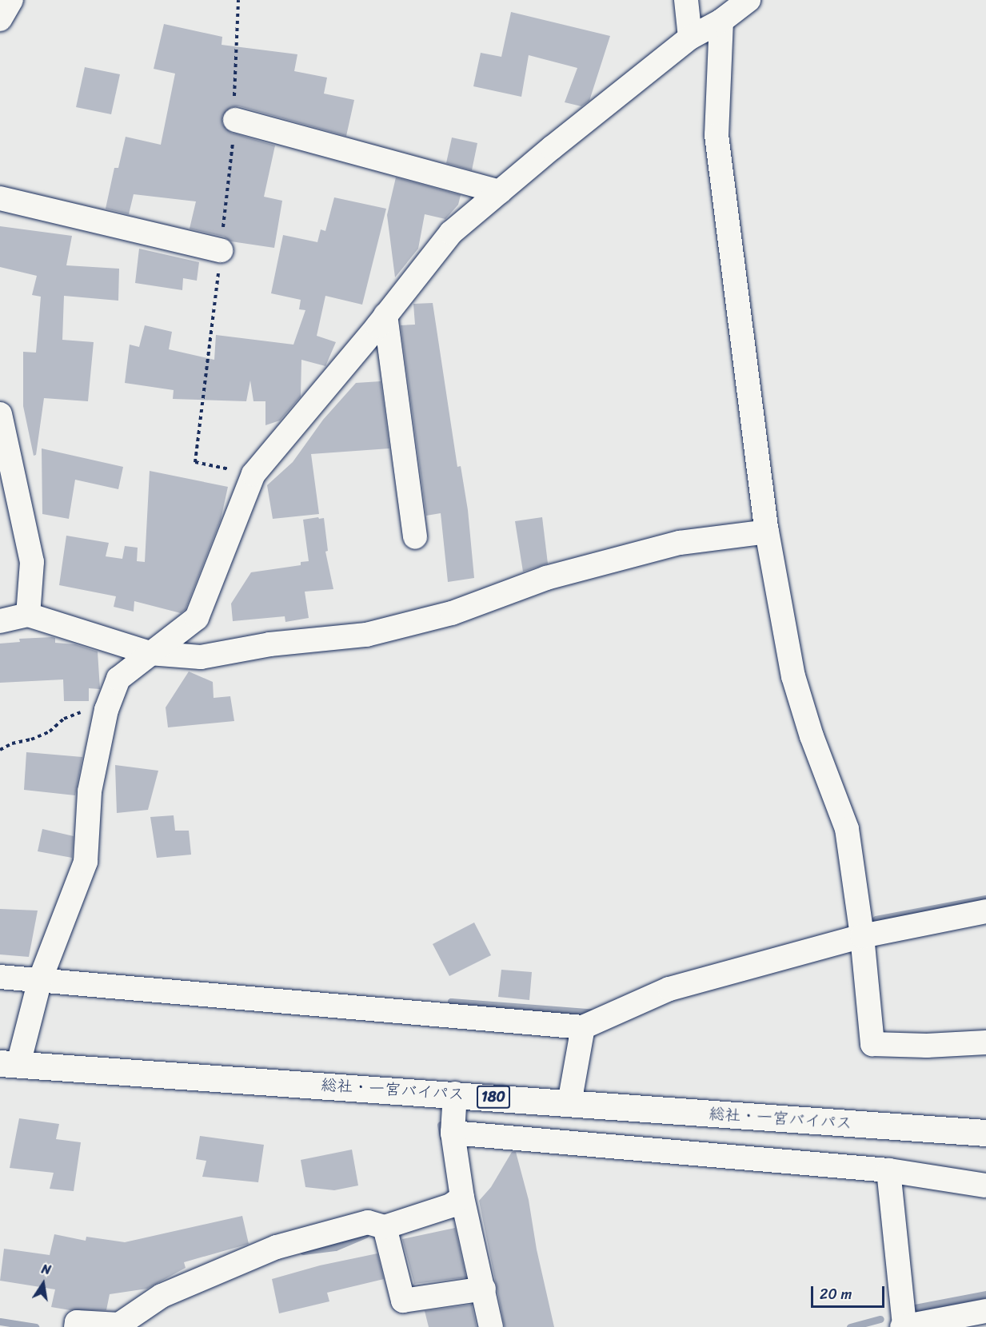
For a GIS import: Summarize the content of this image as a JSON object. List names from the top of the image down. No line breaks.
{"streets":{"highway":["総社・一宮バイパス","180"]},"scale_bar":"20 m","north":"top"}
